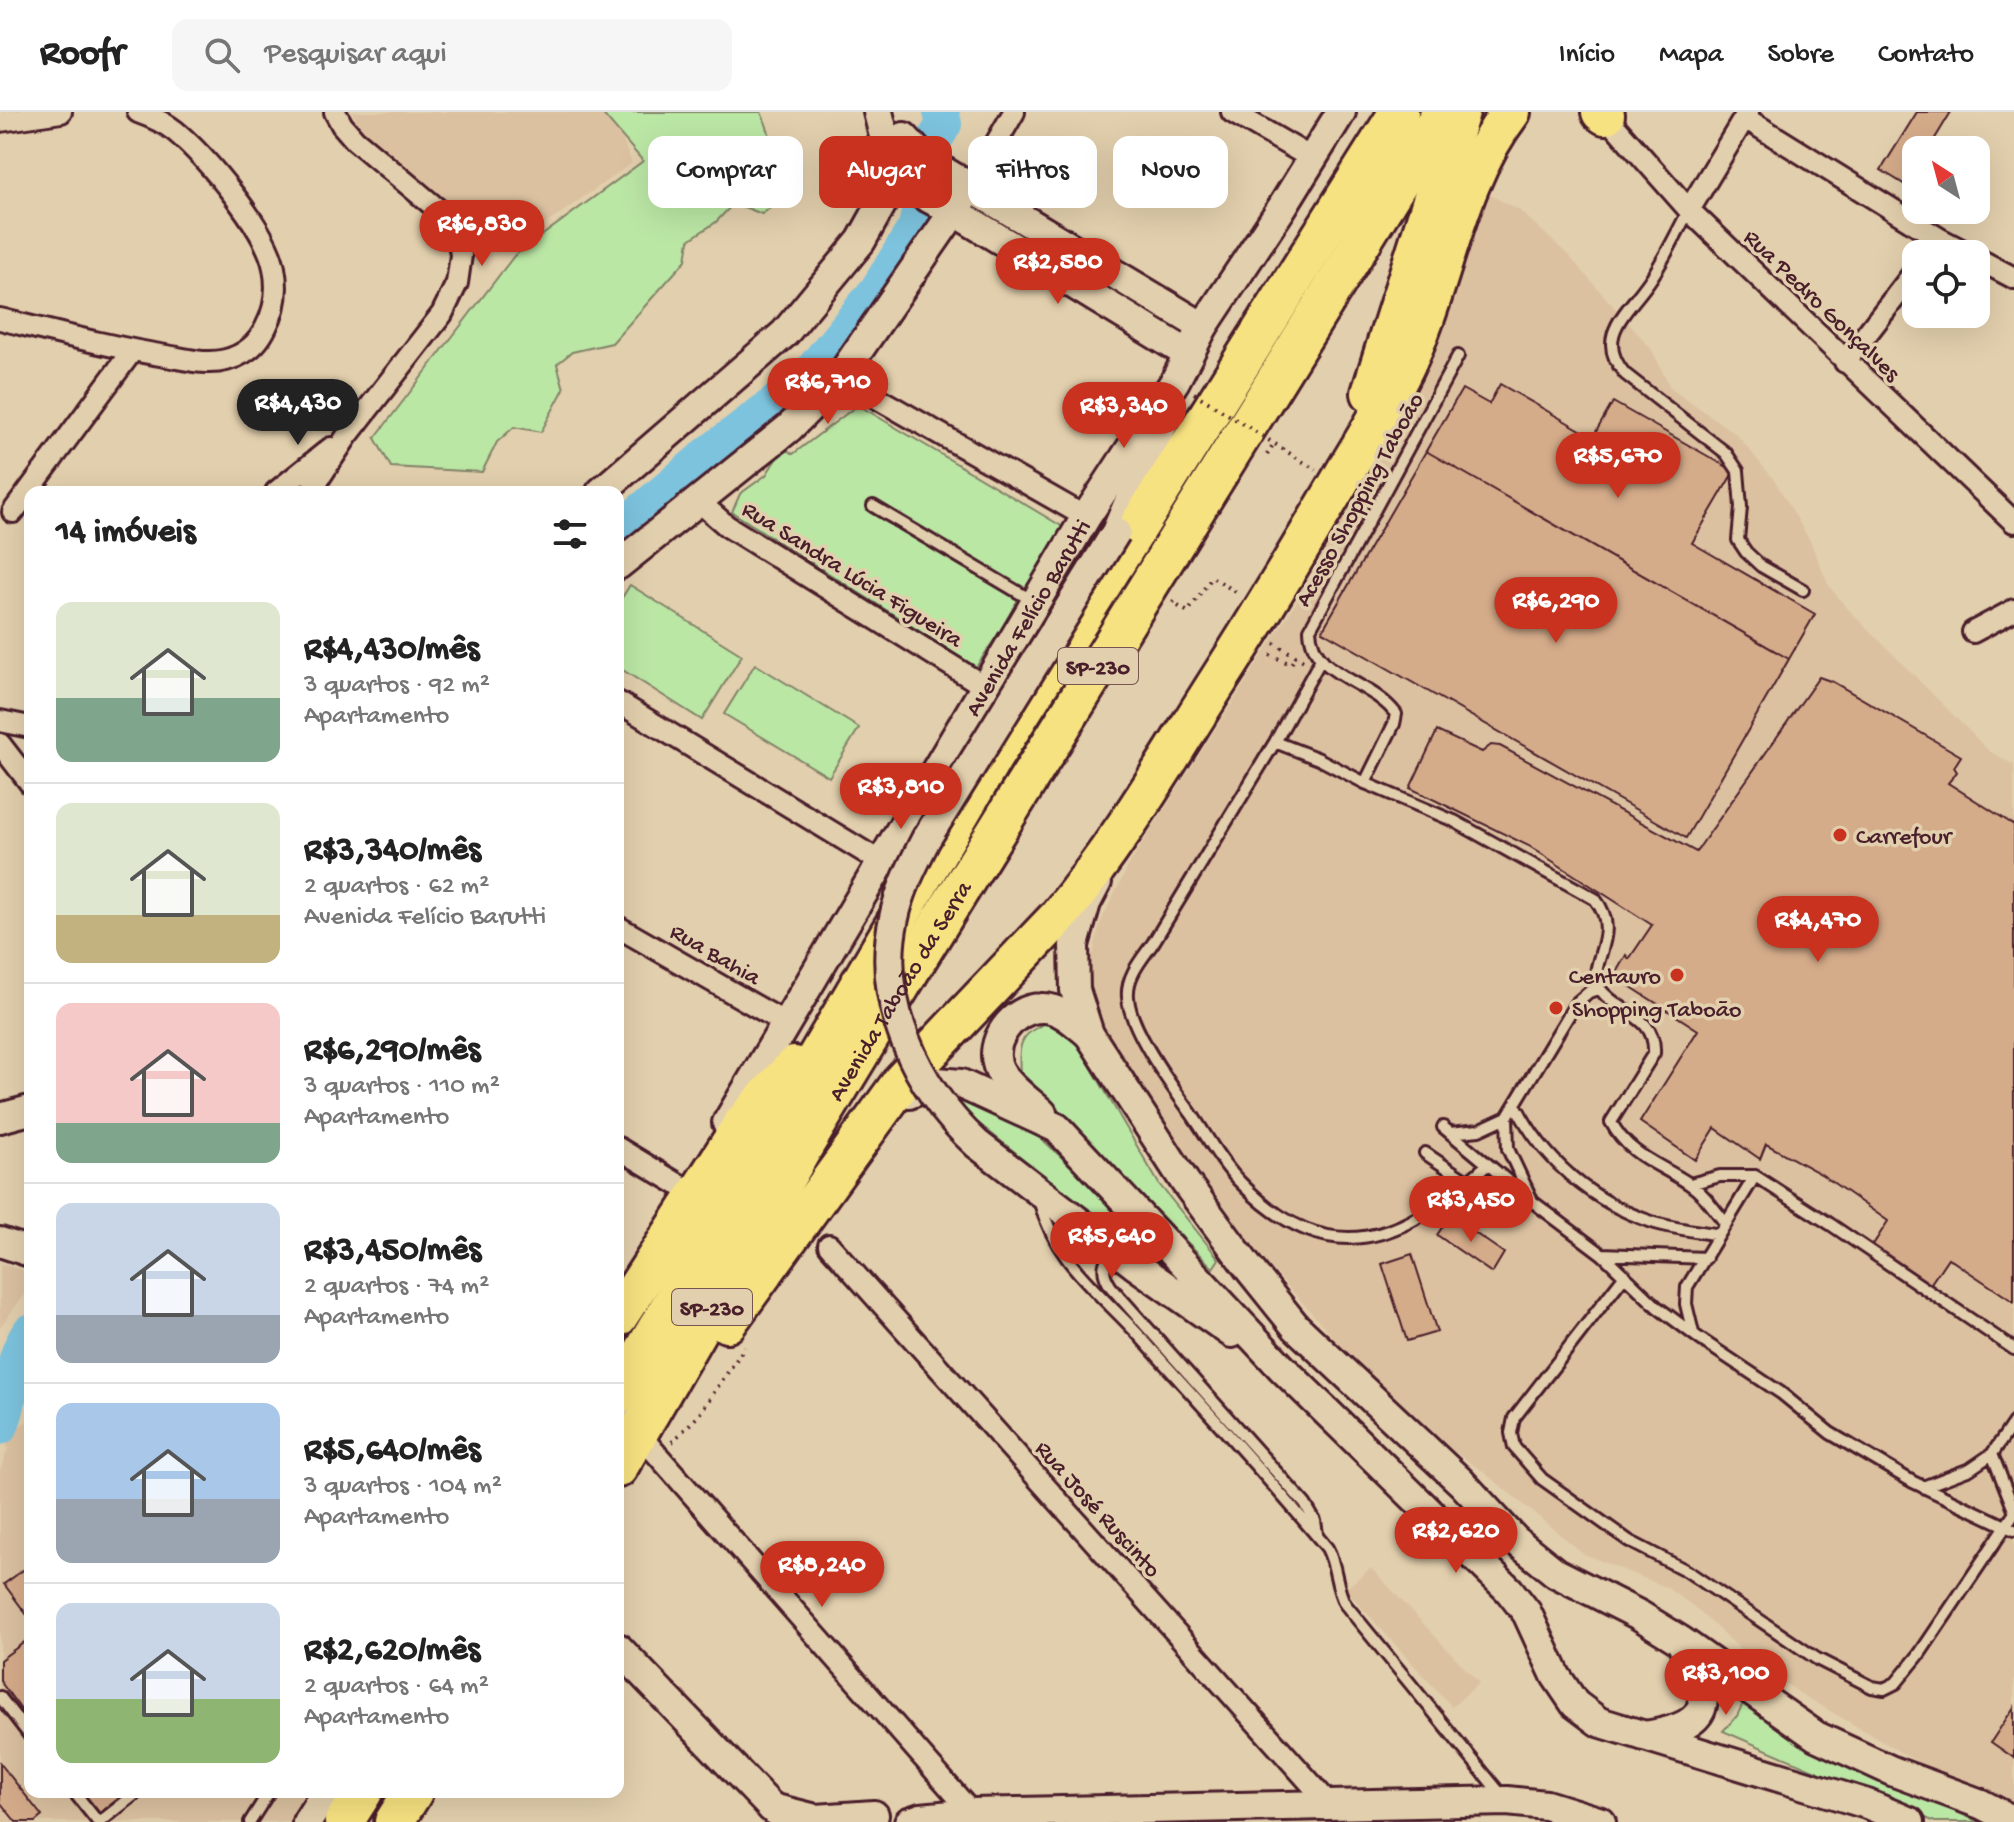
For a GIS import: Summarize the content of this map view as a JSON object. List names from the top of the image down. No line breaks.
{"streets":{"highway":["SP-230","Avenida Taboão da Serra"],"main road":["Avenida Felício Barutti"],"street":["Rua Pedro Gonçalves","Rua Sandra Lúcia Figueira","Rua Bahia","Rua José Ruscinto"],"lane":["Acesso Shopping Taboão"]},"crossings":[["Rua Sandra Lúcia Figueira","Avenida Felício Barutti"],["Avenida Felício Barutti","Rua Bahia"]],"places":["Carrefour","Centauro","Shopping Taboão"],"north":"top left","page":{"header":"Roofr","search":"Pesquisar aqui","nav":["Início","Mapa","Sobre","Contato"],"chip":["Comprar","Alugar","Filtros","Novo"],"price":["R$6,830","R$2,580","R$6,710","R$4,430","R$3,340","R$5,670","R$6,290","R$3,810","R$4,470","R$3,450","R$5,640","R$2,620","R$8,240","R$3,100"],"heading":"14 imóveis","list":[{"name":"R$4,430/mês","note":"3 quartos · 92 m² · Apartamento"},{"name":"R$3,340/mês","note":"2 quartos · 62 m² · Avenida Felício Barutti"},{"name":"R$6,290/mês","note":"3 quartos · 110 m² · Apartamento"},{"name":"R$3,450/mês","note":"2 quartos · 74 m² · Apartamento"},{"name":"R$5,640/mês","note":"3 quartos · 104 m² · Apartamento"},{"name":"R$2,620/mês","note":"2 quartos · 64 m² · Apartamento"}]}}
